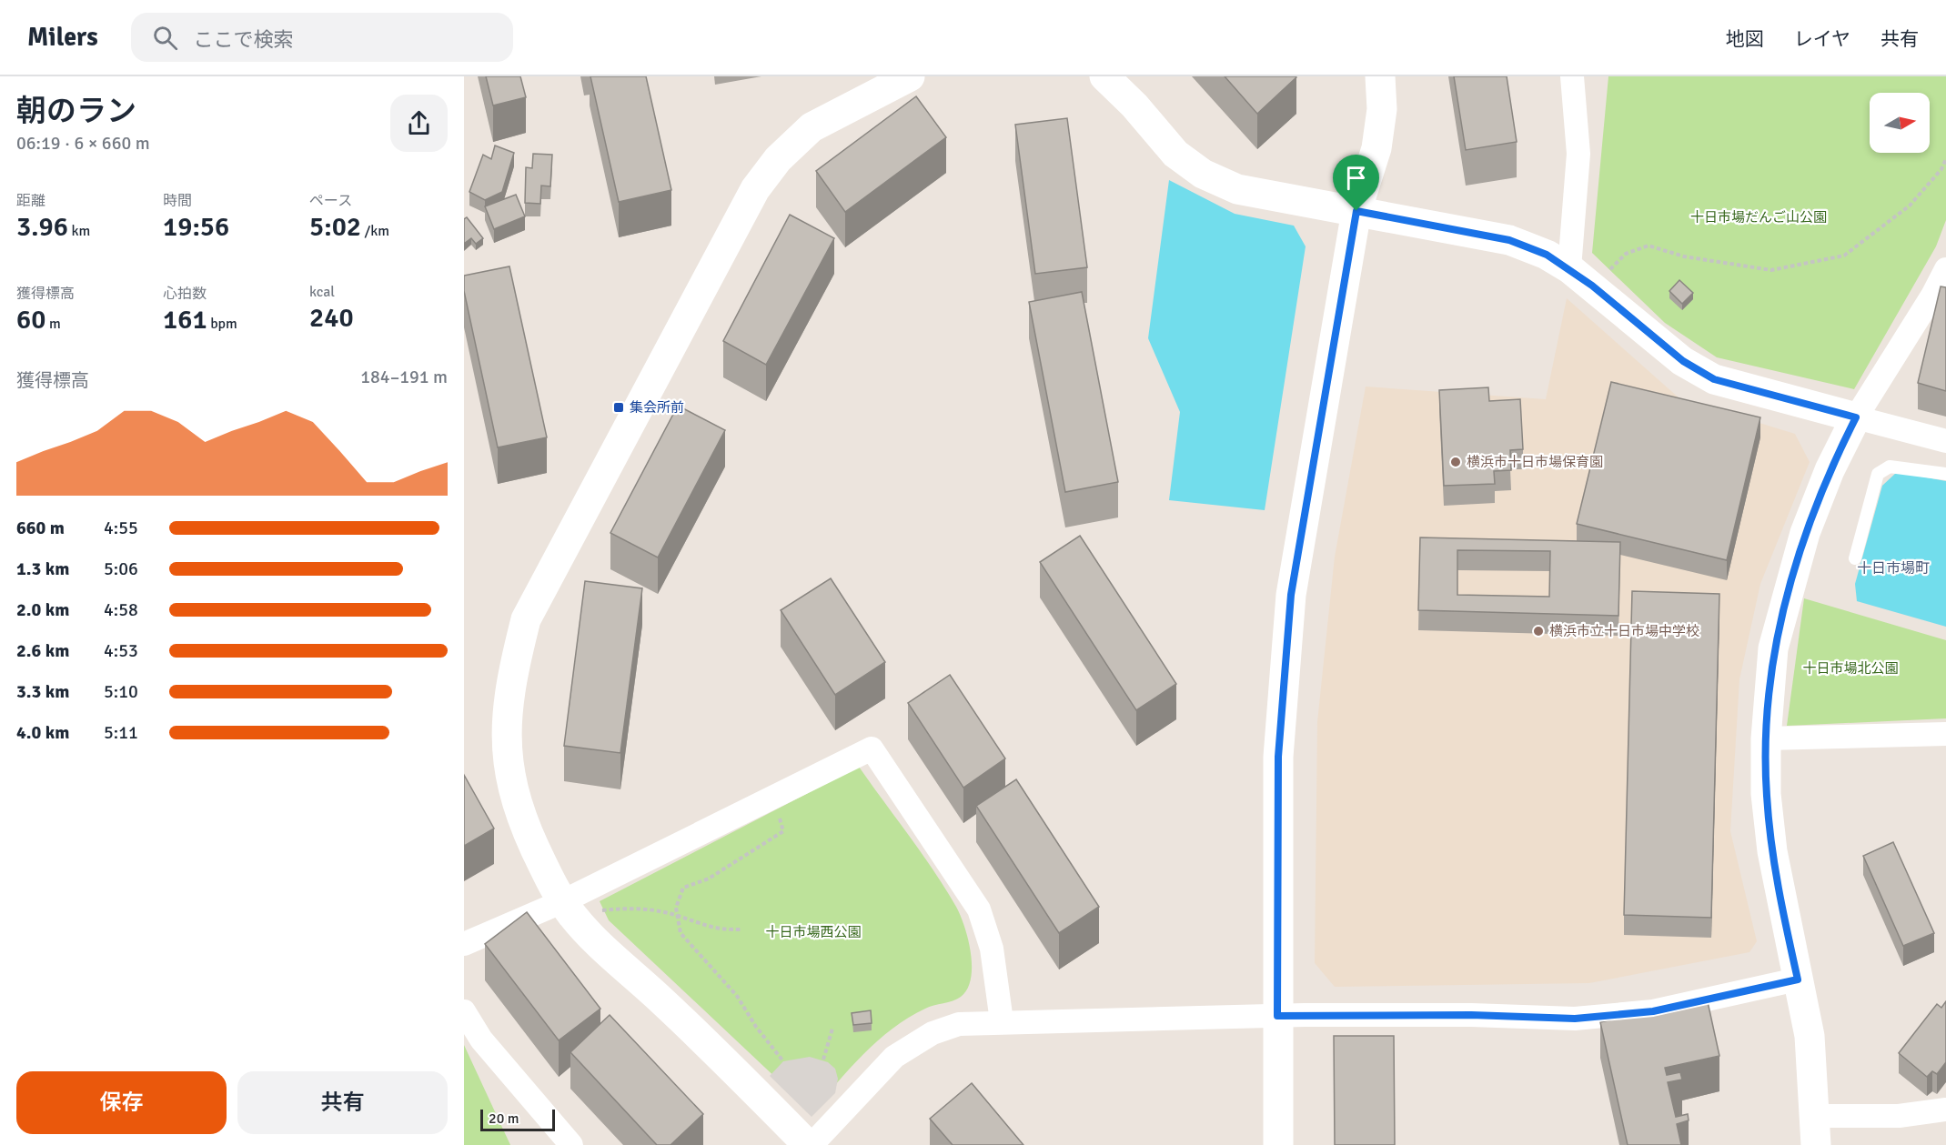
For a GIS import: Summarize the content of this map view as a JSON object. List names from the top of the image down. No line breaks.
{"districts":["十日市場町"],"parks":["十日市場だんご山公園","十日市場北公園","十日市場西公園"],"places":{"transit":["集会所前"],"other":["横浜市十日市場保育園","横浜市立十日市場中学校"]},"scale_bar":"20 m","north":"right","page":{"header":"Milers","search":"ここで検索","nav":["地図","レイヤ","共有"],"heading":["朝のラン","06:19 · 6 × 660 m"],"stats":[["距離","3.96 km"],["時間","19:56"],["ペース","5:02 /km"],["獲得標高","60 m"],["心拍数","161 bpm"],["kcal","240"]],"chart":["獲得標高","184–191 m"],"list":[{"name":"660 m","note":"4:55"},{"name":"1.3 km","note":"5:06"},{"name":"2.0 km","note":"4:58"},{"name":"2.6 km","note":"4:53"},{"name":"3.3 km","note":"5:10"},{"name":"4.0 km","note":"5:11"}],"buttons":["保存","共有"],"scale":"20 m"}}
